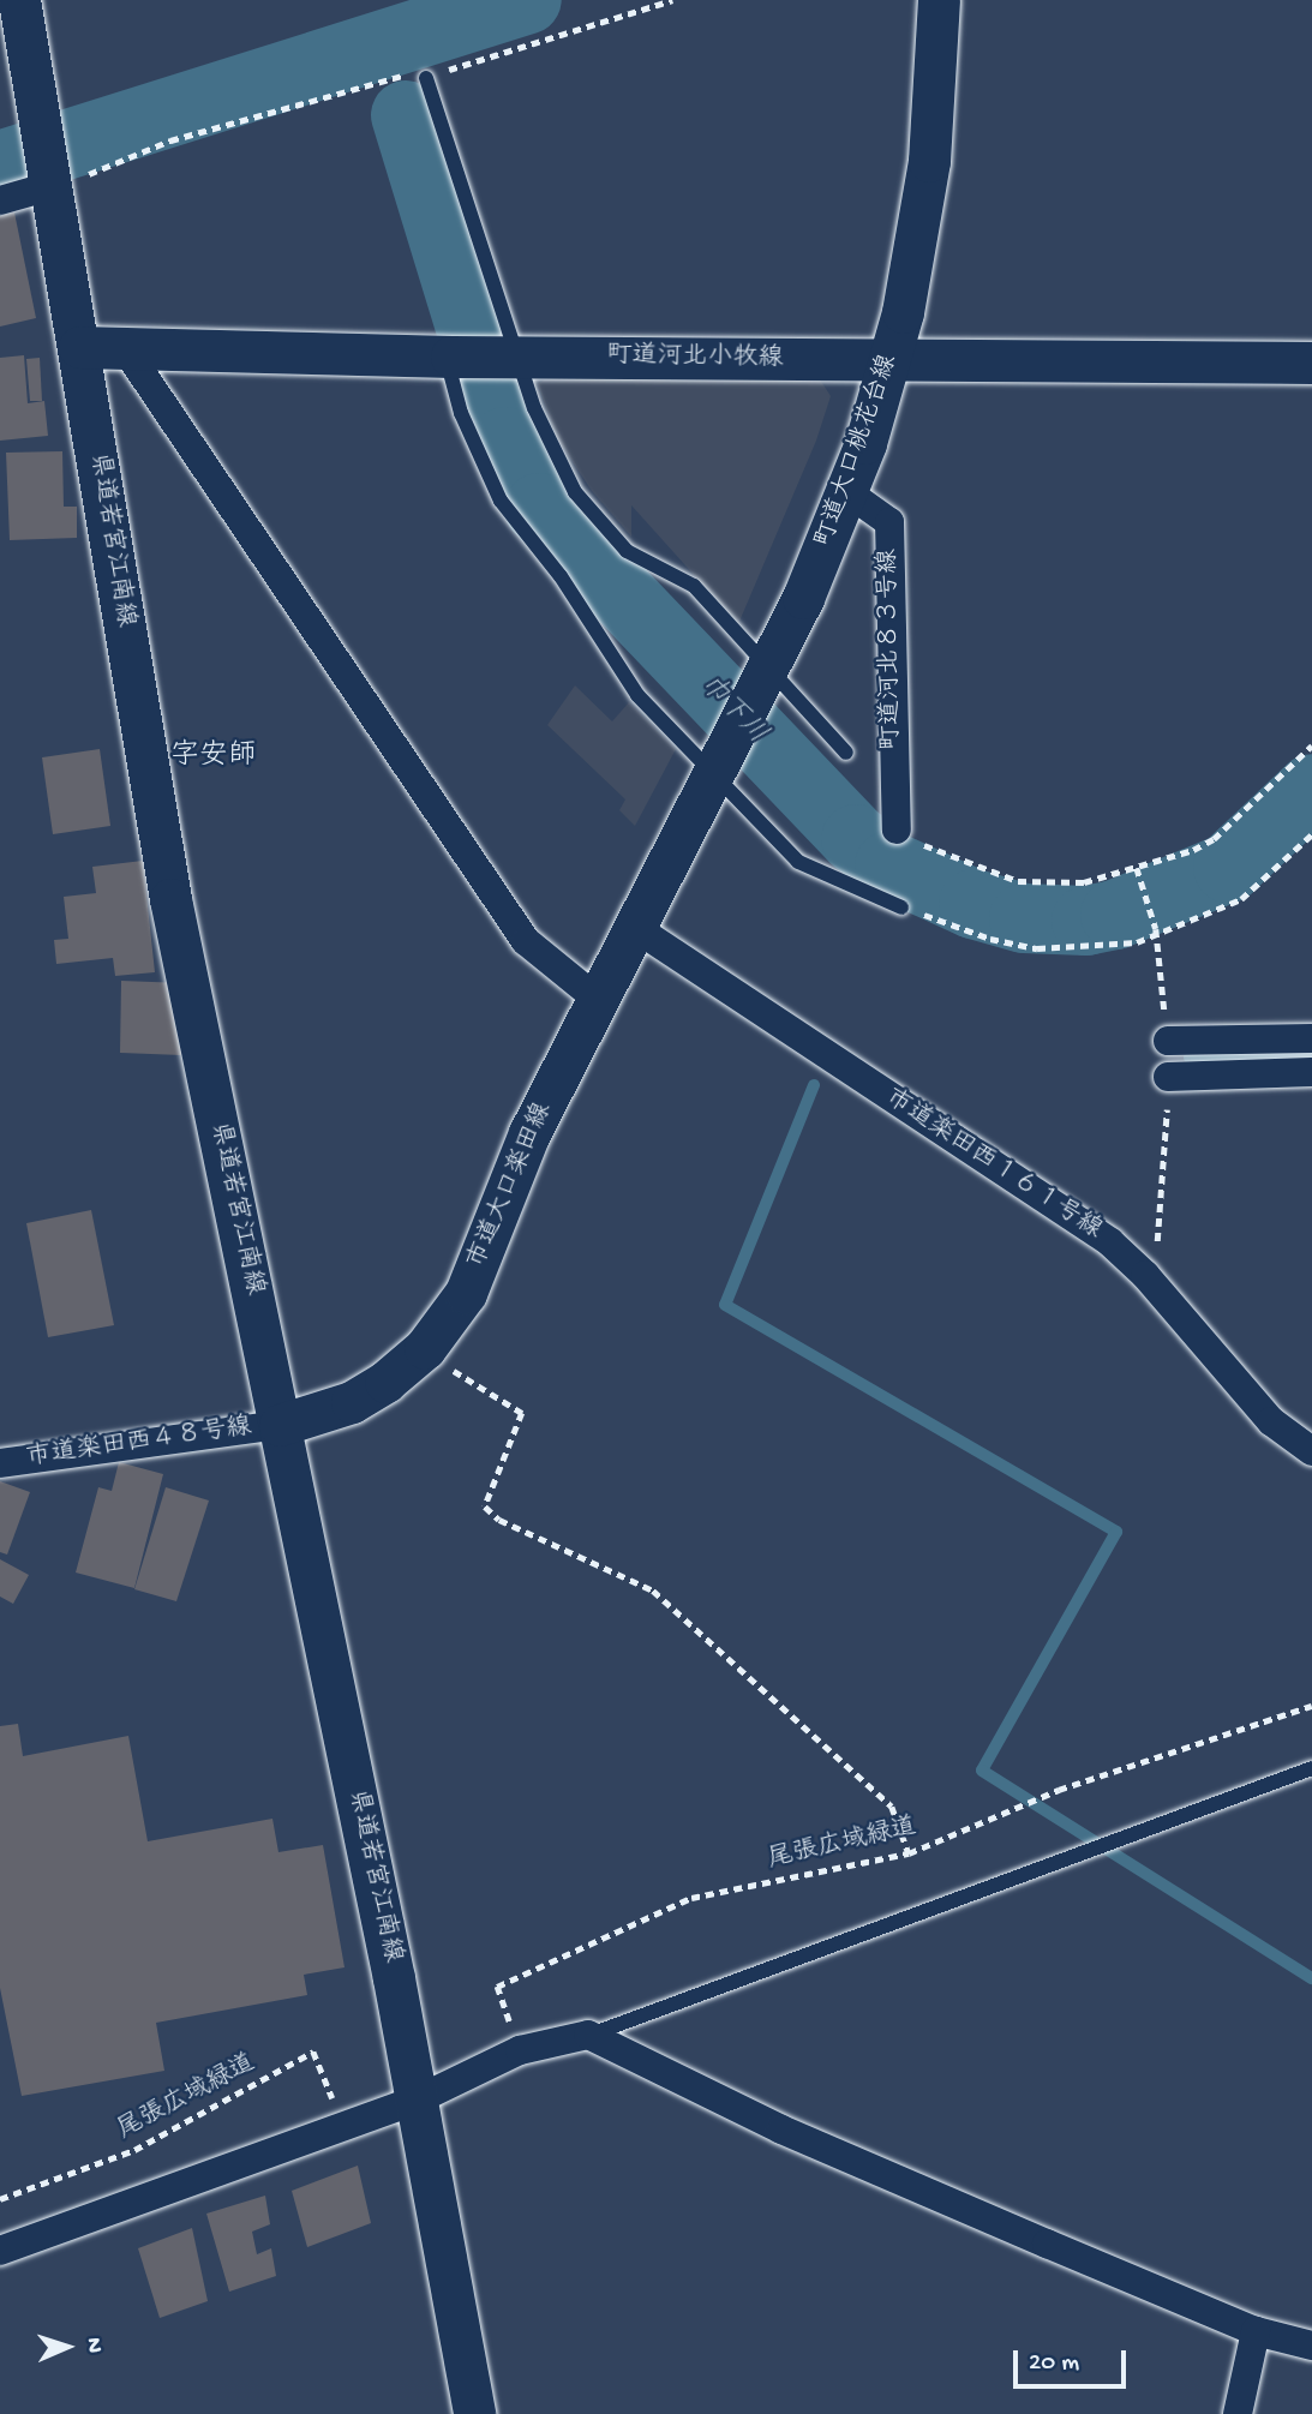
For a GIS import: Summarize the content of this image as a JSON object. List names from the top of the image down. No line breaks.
{"streets":{"street":["町道河北小牧線","町道大口桃花台線","県道若宮江南線","町道河北８３号線","市道楽田西１６１号線","市道大口楽田線","市道楽田西４８号線"],"path":["尾張広域緑道"]},"crossings":[["町道河北小牧線","町道大口桃花台線"],["町道河北小牧線","県道若宮江南線"],["町道大口桃花台線","町道河北８３号線"],["町道大口桃花台線","市道大口楽田線"],["県道若宮江南線","市道大口楽田線"],["県道若宮江南線","市道楽田西４８号線"],["市道楽田西１６１号線","市道大口楽田線"],["市道大口楽田線","市道楽田西４８号線"]],"districts":["字安師"],"water":["巾下川"],"scale_bar":"20 m","north":"right"}
